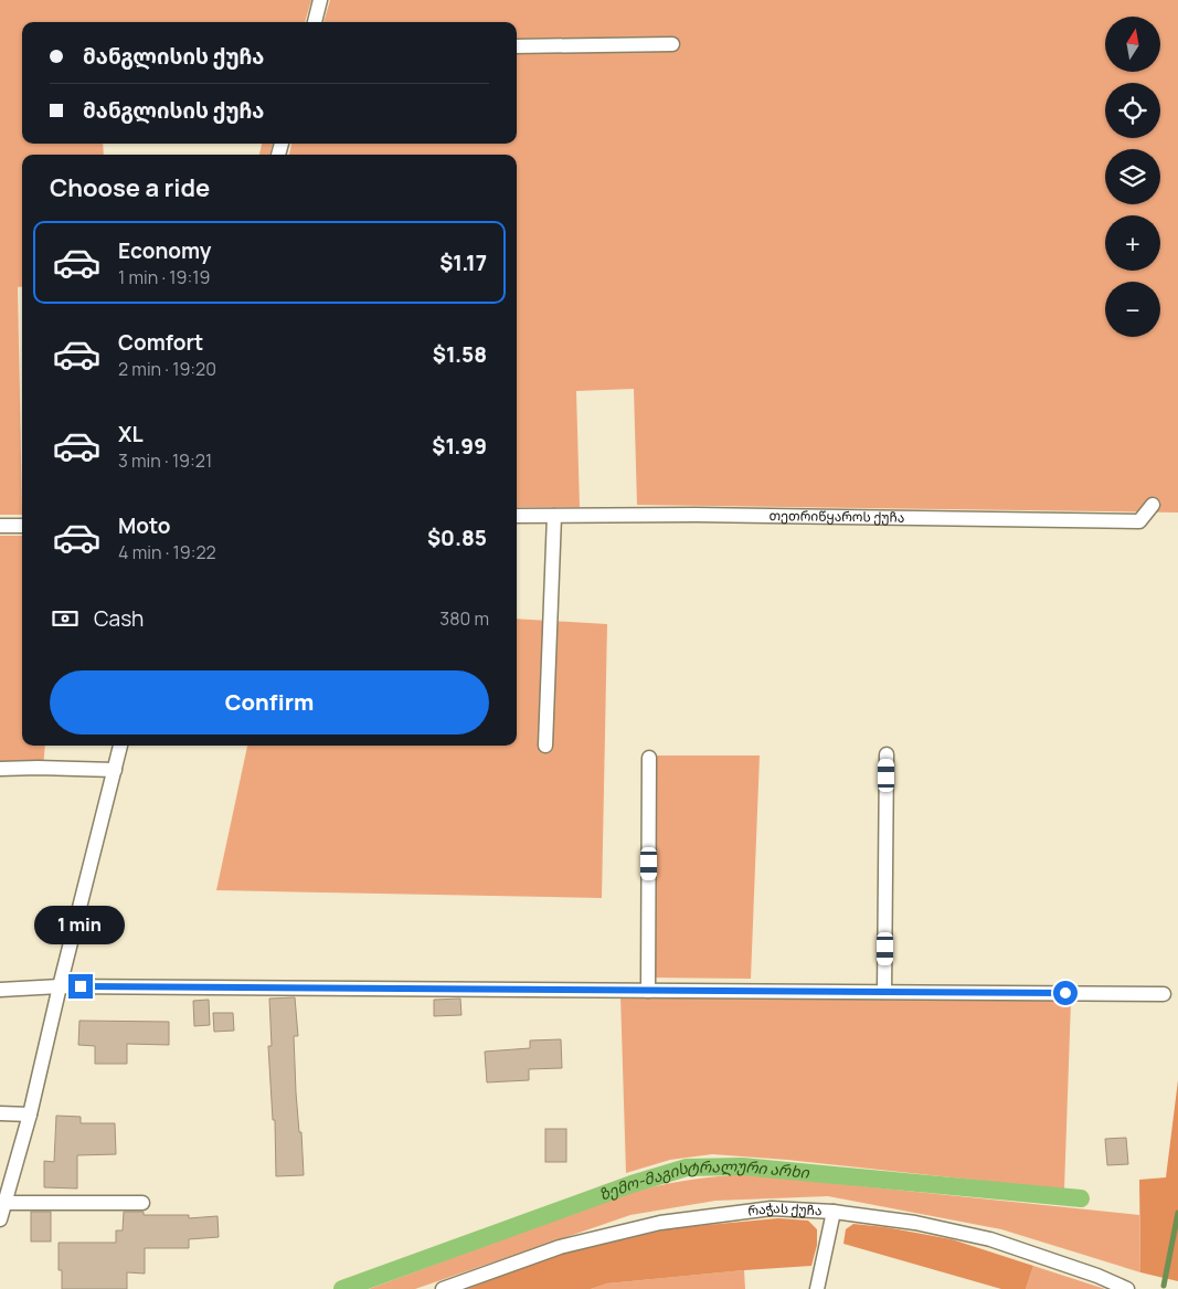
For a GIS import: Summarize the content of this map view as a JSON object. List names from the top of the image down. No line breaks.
{"streets":{"street":["თეთრიწყაროს ქუჩა","რაჭას ქუჩა"]},"water":["ზემო-მაგისტრალური არხი"],"north":"top","page":{"map_buttons":["+","−"],"banner":["მანგლისის ქუჩა","მანგლისის ქუჩა"],"heading":"Choose a ride","list":[{"name":"Economy","note":"1 min · 19:19","value":"$1.17"},{"name":"Comfort","note":"2 min · 19:20","value":"$1.58"},{"name":"XL","note":"3 min · 19:21","value":"$1.99"},{"name":"Moto","note":"4 min · 19:22","value":"$0.85"}],"pay":["Cash","380 m"],"buttons":"Confirm","bubble":"1 min"}}
